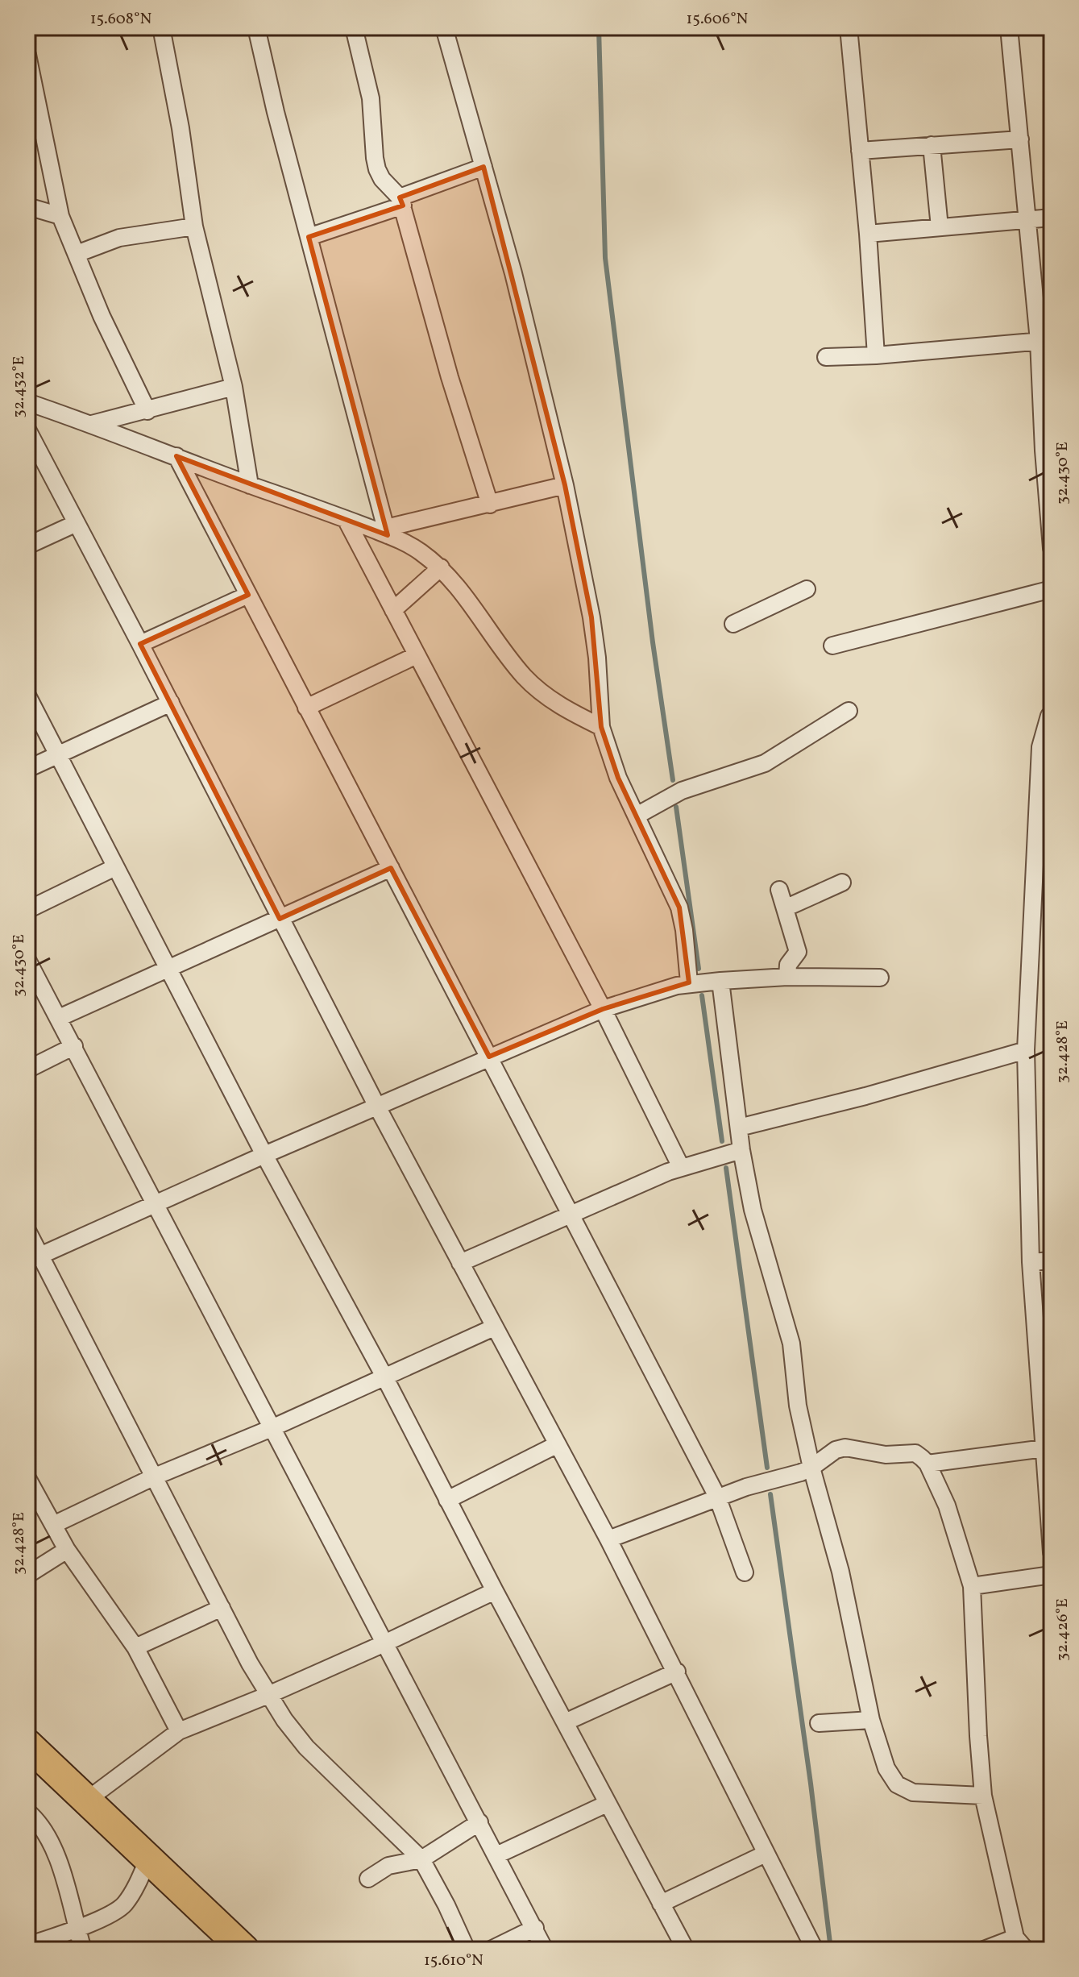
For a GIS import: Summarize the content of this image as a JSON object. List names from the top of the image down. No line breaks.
{"coordinates":["15.608°N","15.606°N","32.432°E","32.430°E","32.428°E","32.426°E","15.610°N"]}
